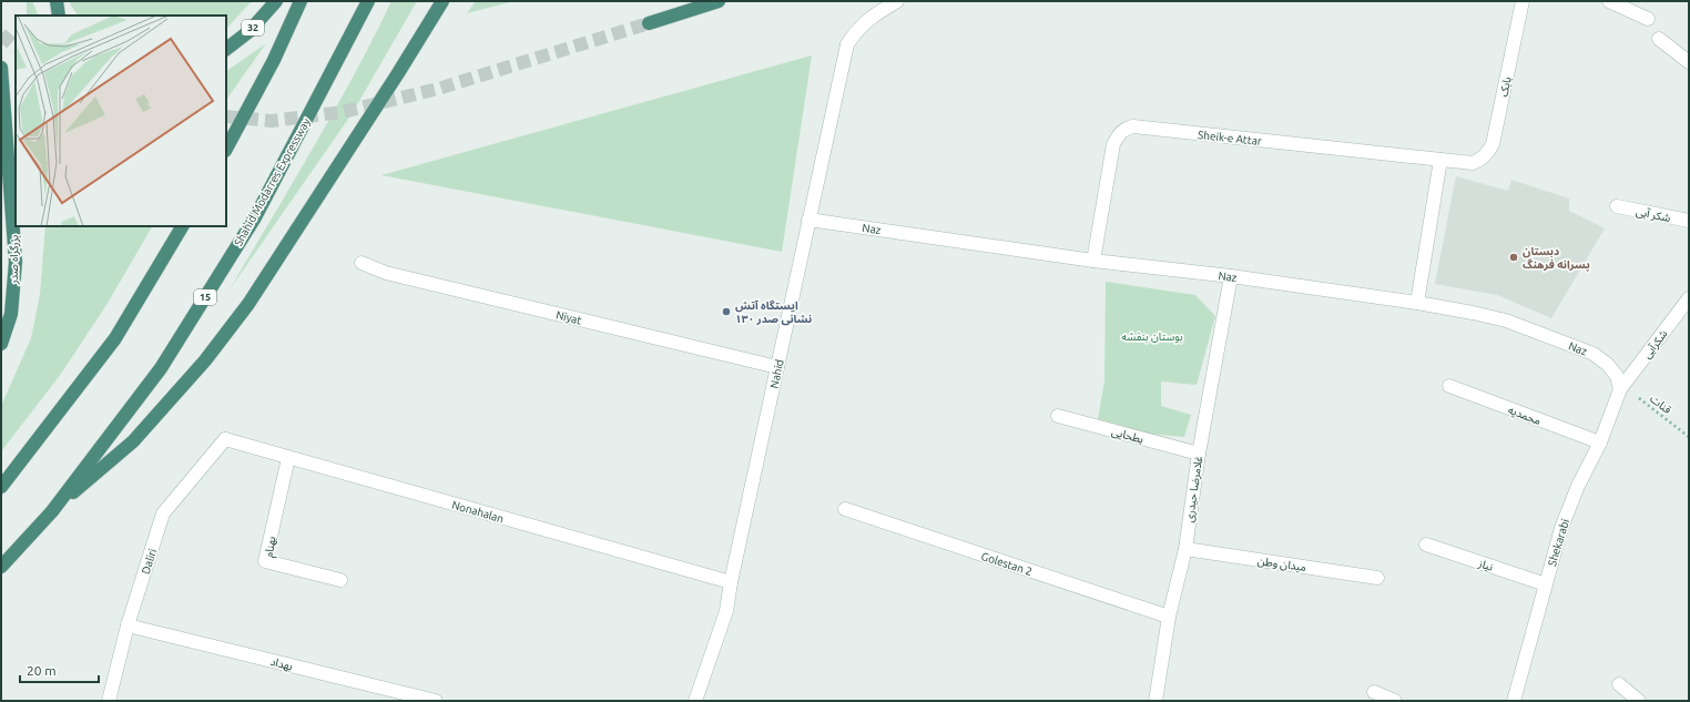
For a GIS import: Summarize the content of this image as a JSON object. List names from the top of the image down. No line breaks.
{"streets":{"highway":["32","Shahid Modarres Expressway","بزرگراه صدر","15"],"street":["Sheik-e Attar","شکر آبی","Naz","Niyat","شکرآبی","Nahid","محمدیه","بطحایی","غلامرضا حیدری","Nonahalan","Shekarabi","بهنام","Daliri","Golestan 2","میدان وطن","نیاز","بهداد"],"path":["قنات"]},"crossings":[["Sheik-e Attar","Naz"],["Naz","شکرآبی"],["Naz","Nahid"],["Naz","قنات"],["Naz","غلامرضا حیدری"],["Naz","Shekarabi"],["Niyat","Nahid"],["شکرآبی","قنات"],["شکرآبی","Shekarabi"],["Nahid","Nonahalan"],["قنات","Shekarabi"],["محمدیه","Shekarabi"],["بطحایی","غلامرضا حیدری"],["غلامرضا حیدری","Golestan 2"],["غلامرضا حیدری","میدان وطن"],["Nonahalan","بهنام"],["Nonahalan","Daliri"],["Shekarabi","نیاز"],["Daliri","بهداد"]],"parks":["بوستان بنفشه"],"places":["دبستان پسرانه فرهنگ","ایستگاه آتش نشانی صدر ۱۳۰"],"scale_bar":"20 m"}
